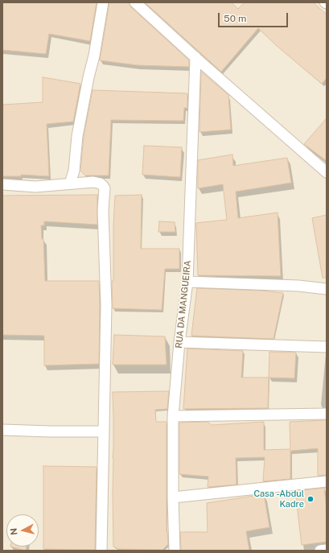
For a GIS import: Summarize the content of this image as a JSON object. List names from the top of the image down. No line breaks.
{"streets":{"street":["RUA DA MANGUEIRA"]},"places":["Casa -Abdul Kadre"],"scale_bar":"50 m","north":"left"}
